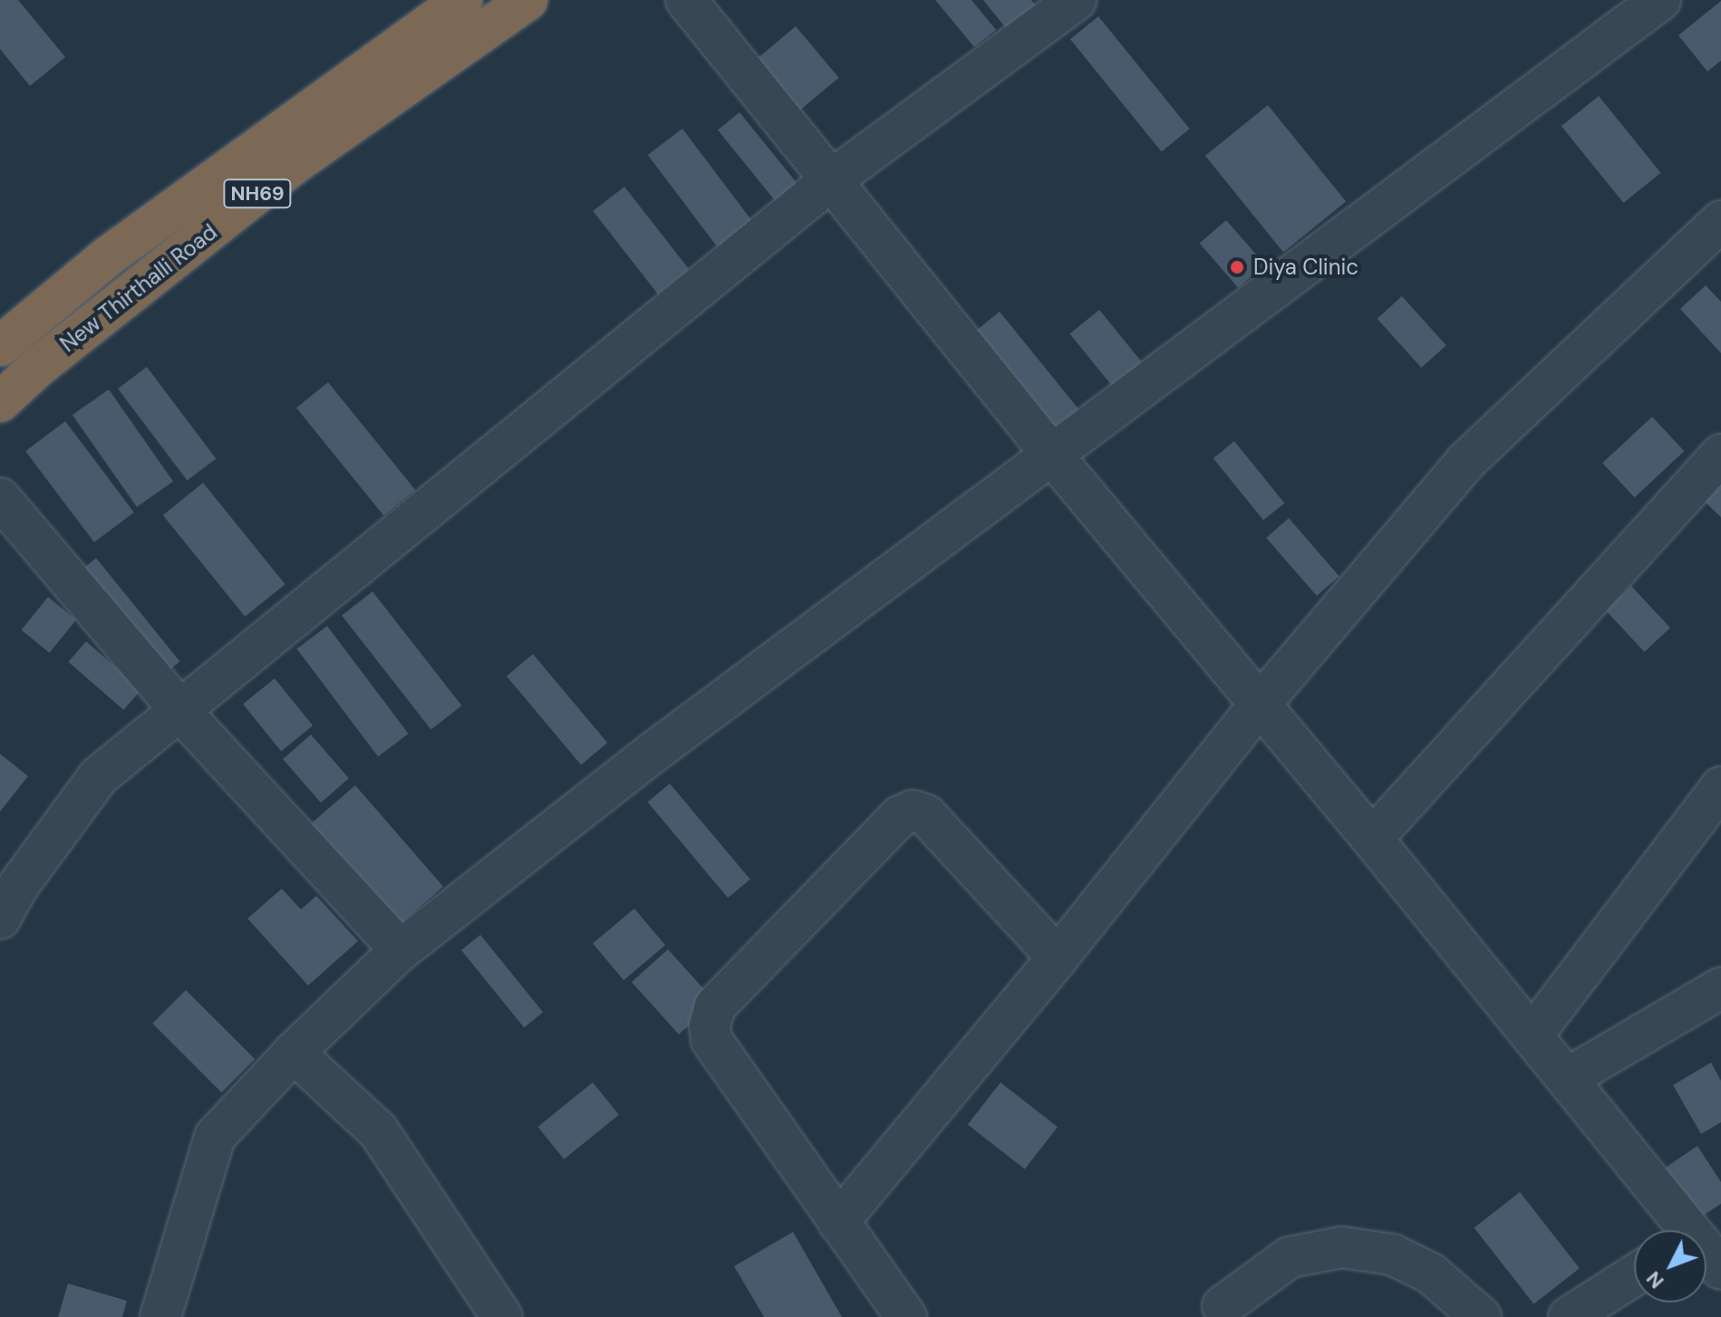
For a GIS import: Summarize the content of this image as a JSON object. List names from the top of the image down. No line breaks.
{"streets":{"highway":["NH69","New Thirthalli Road"]},"places":["Diya Clinic"],"north":"bottom left"}
